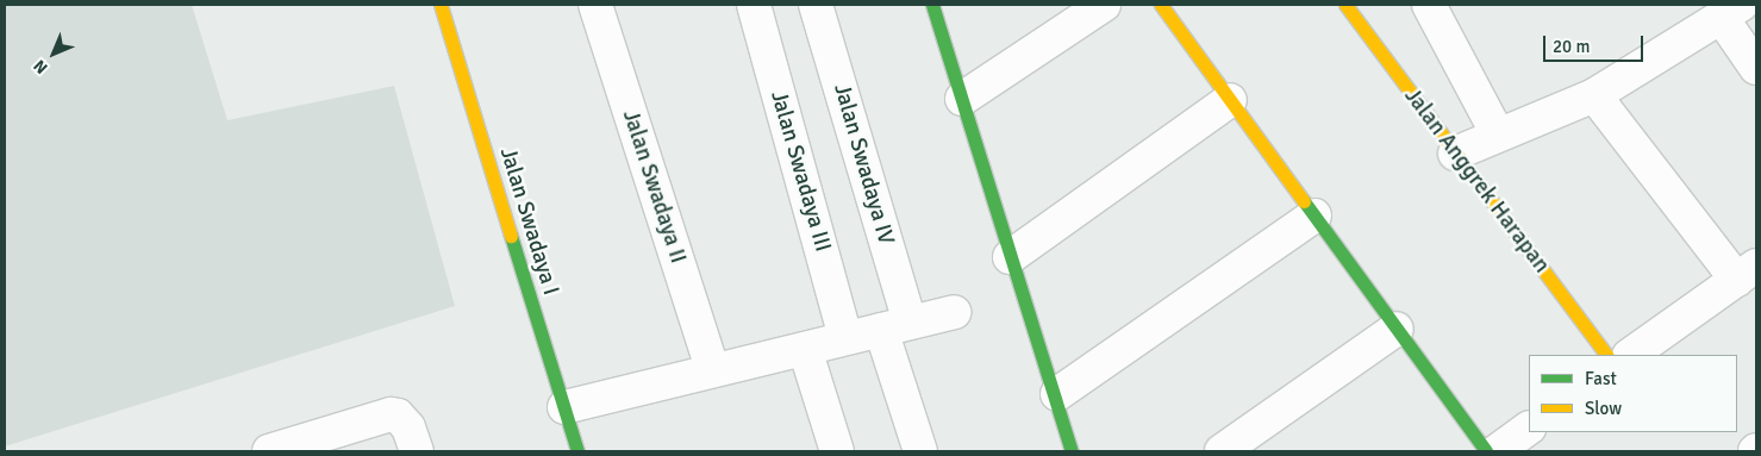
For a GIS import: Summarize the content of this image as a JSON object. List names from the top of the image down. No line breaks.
{"streets":{"street":["Jalan Swadaya IV","Jalan Swadaya III","Jalan Anggrek Harapan","Jalan Swadaya II","Jalan Swadaya I"]},"legend":["Fast","Slow"],"scale_bar":"20 m","north":"bottom left"}
